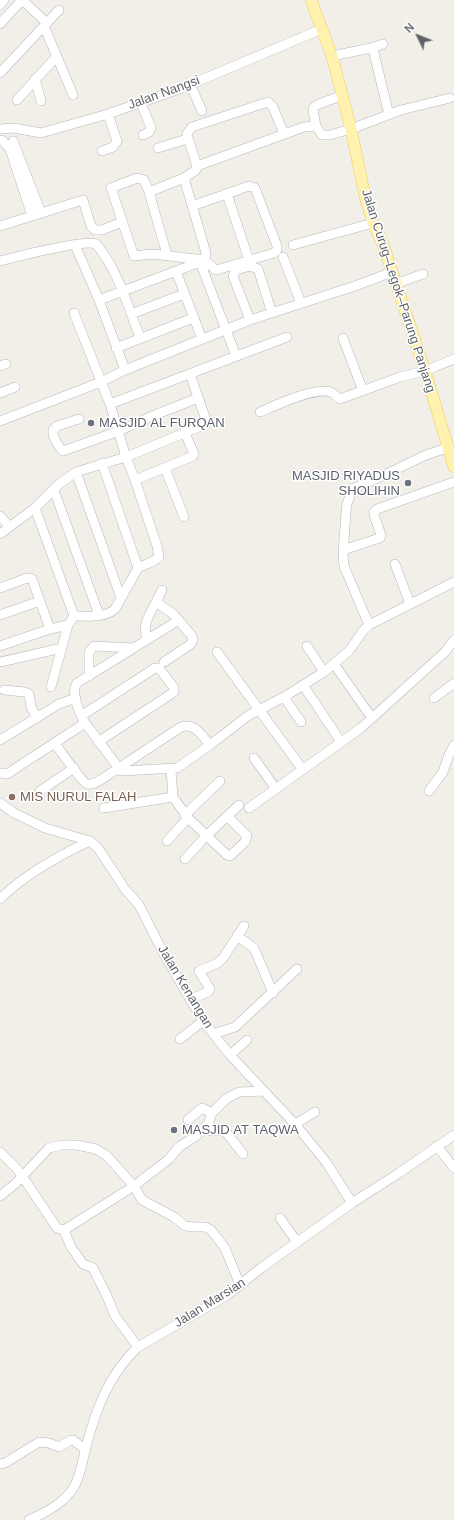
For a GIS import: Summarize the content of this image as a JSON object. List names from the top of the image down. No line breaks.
{"streets":{"main road":["Jalan Curug–Legok–Parung Panjang"],"street":["Jalan Nangsi","Jalan Kenangan","Jalan Marsian"]},"crossings":[["Jalan Nangsi","Jalan Curug–Legok–Parung Panjang"],["Jalan Kenangan","Jalan Marsian"]],"places":["MASJID AL FURQAN","MASJID RIYADUS SHOLIHIN","MIS NURUL FALAH","MASJID AT TAQWA"],"north":"top left"}
